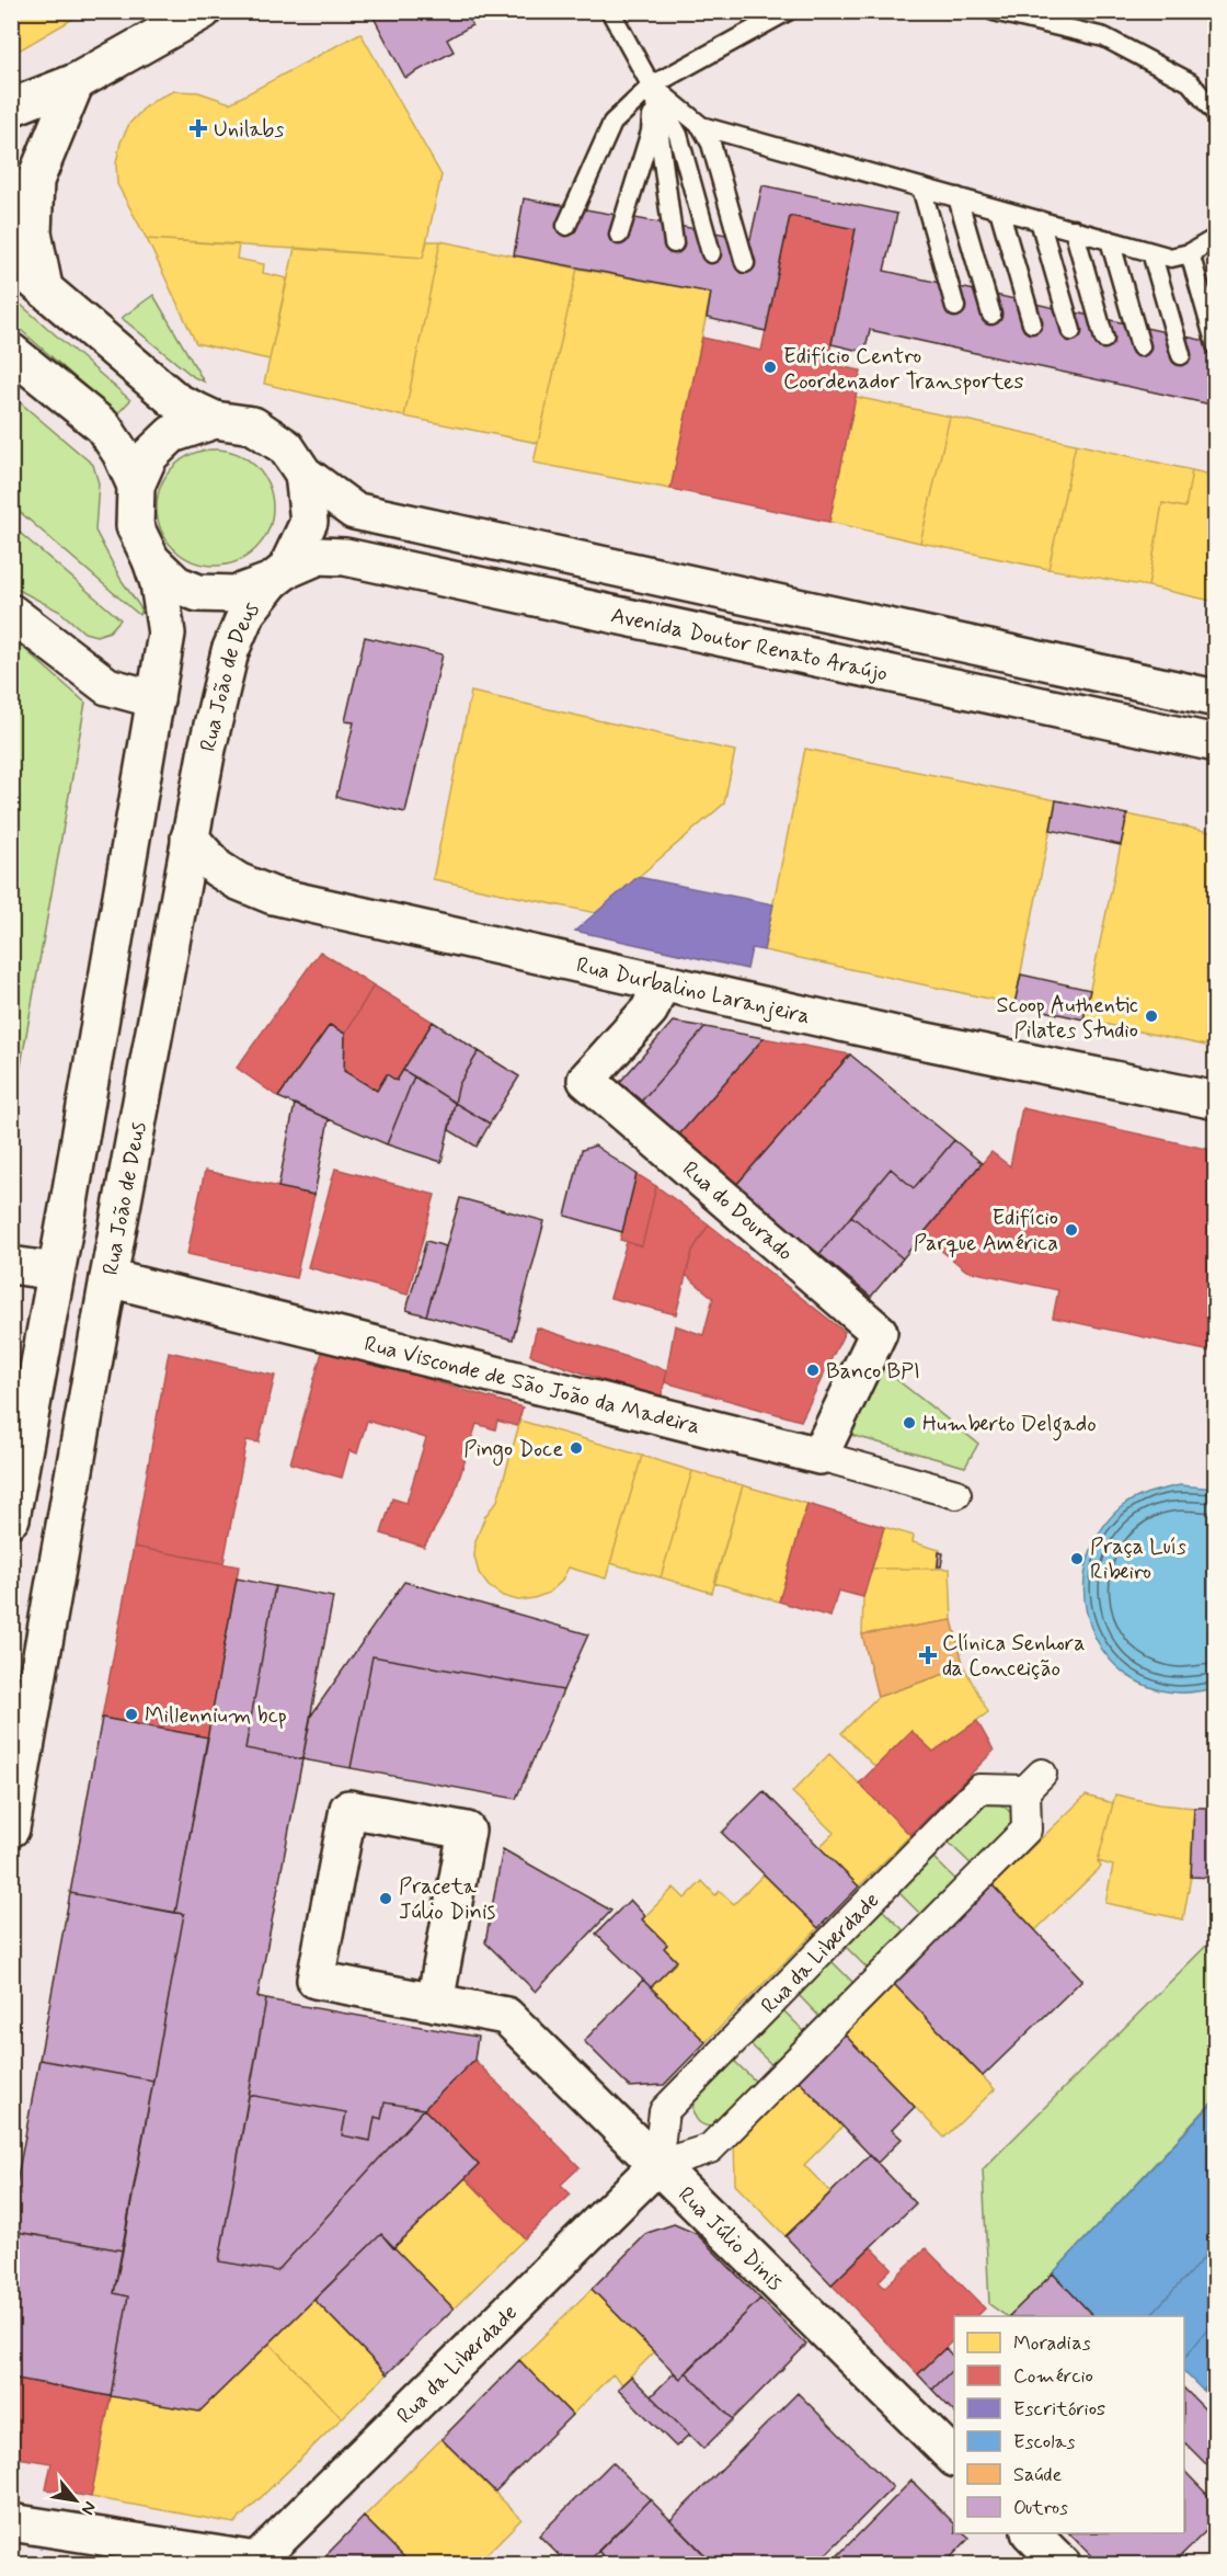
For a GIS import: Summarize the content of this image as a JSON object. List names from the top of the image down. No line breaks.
{"streets":{"street":["Avenida Doutor Renato Araújo","Rua João de Deus","Rua Durbalino Laranjeira","Rua do Dourado","Rua Visconde de São João da Madeira","Rua da Liberdade","Rua Júlio Dinis"]},"crossings":[["Avenida Doutor Renato Araújo","Rua João de Deus"],["Rua João de Deus","Rua Durbalino Laranjeira"],["Rua João de Deus","Rua Visconde de São João da Madeira"],["Rua Durbalino Laranjeira","Rua do Dourado"],["Rua do Dourado","Rua Visconde de São João da Madeira"],["Rua da Liberdade","Rua Júlio Dinis"]],"places":{"health":["Unilabs","Clínica Senhora da Conceição"],"other":["Edifício Centro Coordenador Transportes","Scoop Authentic Pilates Studio","Edifício Parque América","Banco BPI","Humberto Delgado","Pingo Doce","Praça Luís Ribeiro","Millennium bcp","Praceta Júlio Dinis"]},"legend":["Moradias","Comércio","Escritórios","Escolas","Saúde","Outros"],"north":"bottom right"}
